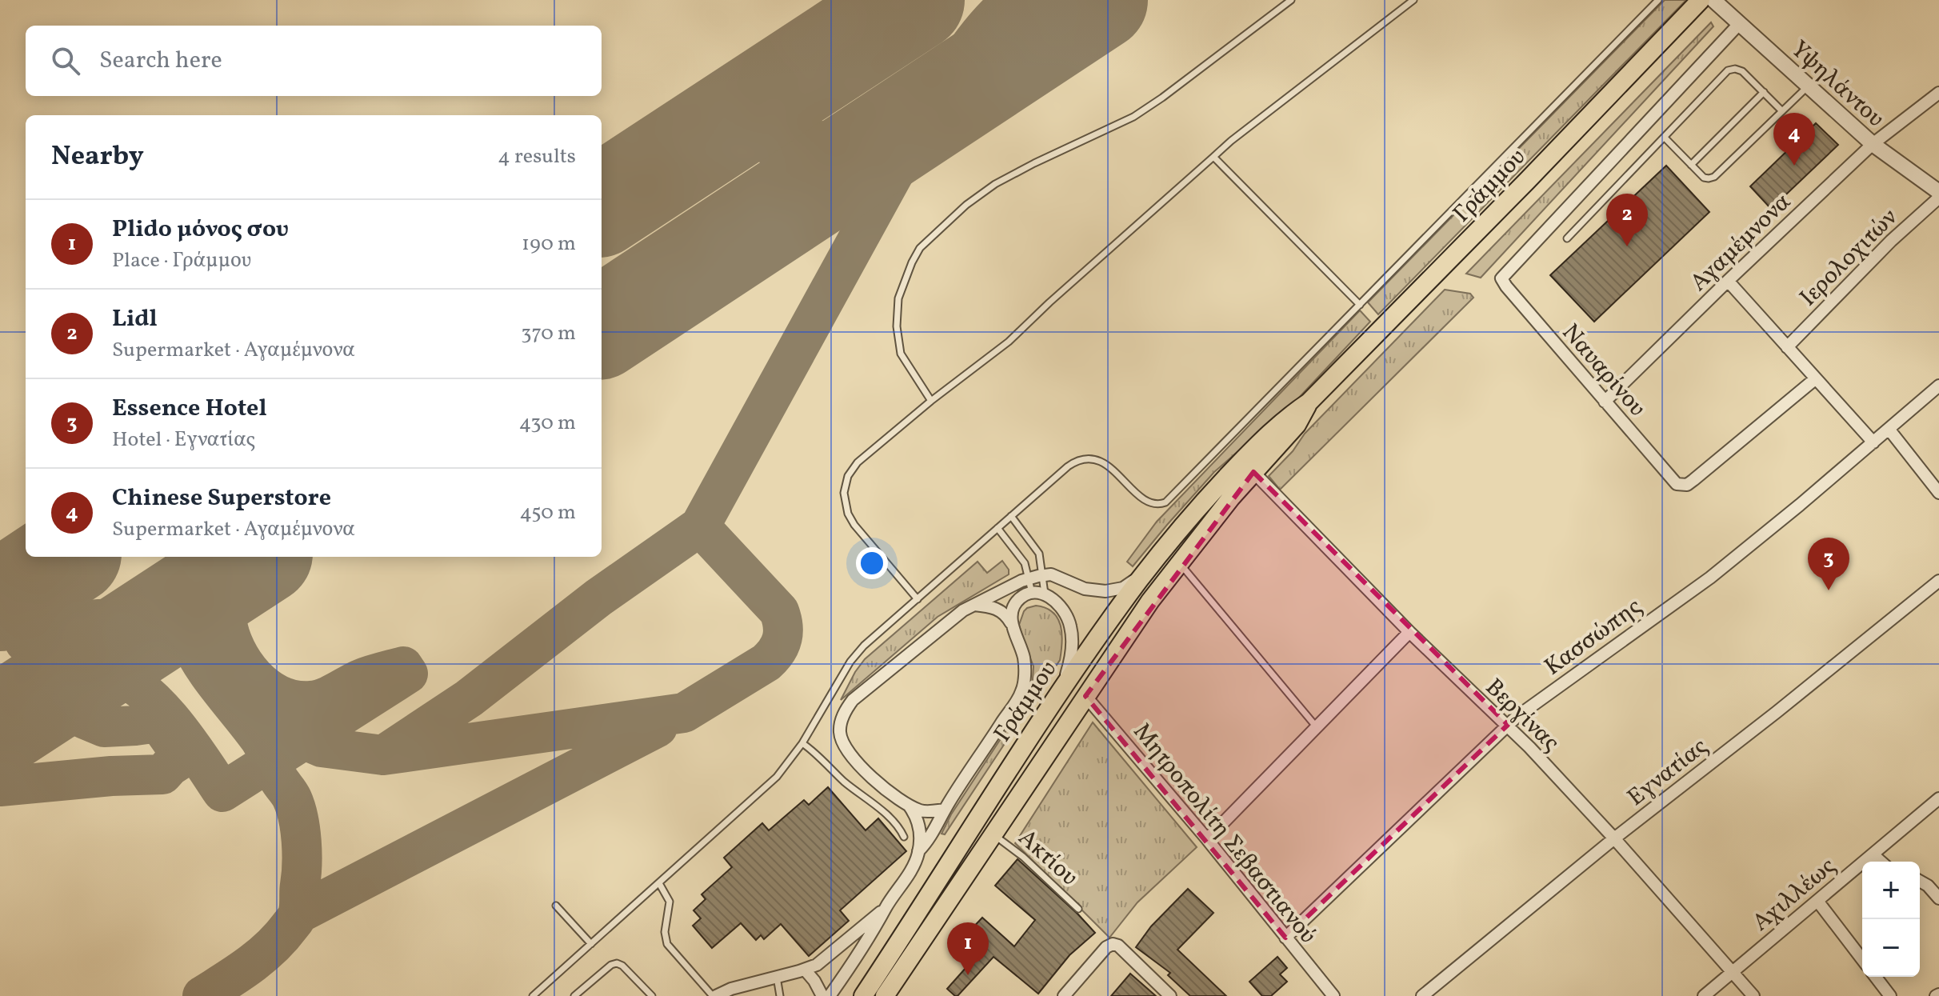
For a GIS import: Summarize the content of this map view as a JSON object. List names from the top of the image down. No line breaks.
{"streets":{"main road":["Γράμμου"],"street":["Υψηλάντου","Αγαμέμνονα","Ιερολοχιτών","Ναυαρίνου","Κασσώπης","Βεργίνας","Εγνατίας","Μητροπολίτη Σεβαστιανού","Αχιλλέως"],"lane":["Ακτίου"]},"crossings":[["Υψηλάντου","Αγαμέμνονα"],["Υψηλάντου","Ναυαρίνου"],["Γράμμου","Βεργίνας"],["Γράμμου","Μητροπολίτη Σεβαστιανού"],["Γράμμου","Ακτίου"],["Αγαμέμνονα","Ναυαρίνου"],["Κασσώπης","Βεργίνας"],["Κασσώπης","Μητροπολίτη Σεβαστιανού"],["Βεργίνας","Εγνατίας"],["Βεργίνας","Αχιλλέως"]],"page":{"search":"Search here","pins":["4","2","3","1"],"heading":["Nearby","4 results"],"list":[{"mark":"1","name":"Plido μόνος σου","note":"Place · Γράμμου","value":"190 m"},{"mark":"2","name":"Lidl","note":"Supermarket · Αγαμέμνονα","value":"370 m"},{"mark":"3","name":"Essence Hotel","note":"Hotel · Εγνατίας","value":"430 m"},{"mark":"4","name":"Chinese Superstore","note":"Supermarket · Αγαμέμνονα","value":"450 m"}],"map_buttons":["+","−"]}}
